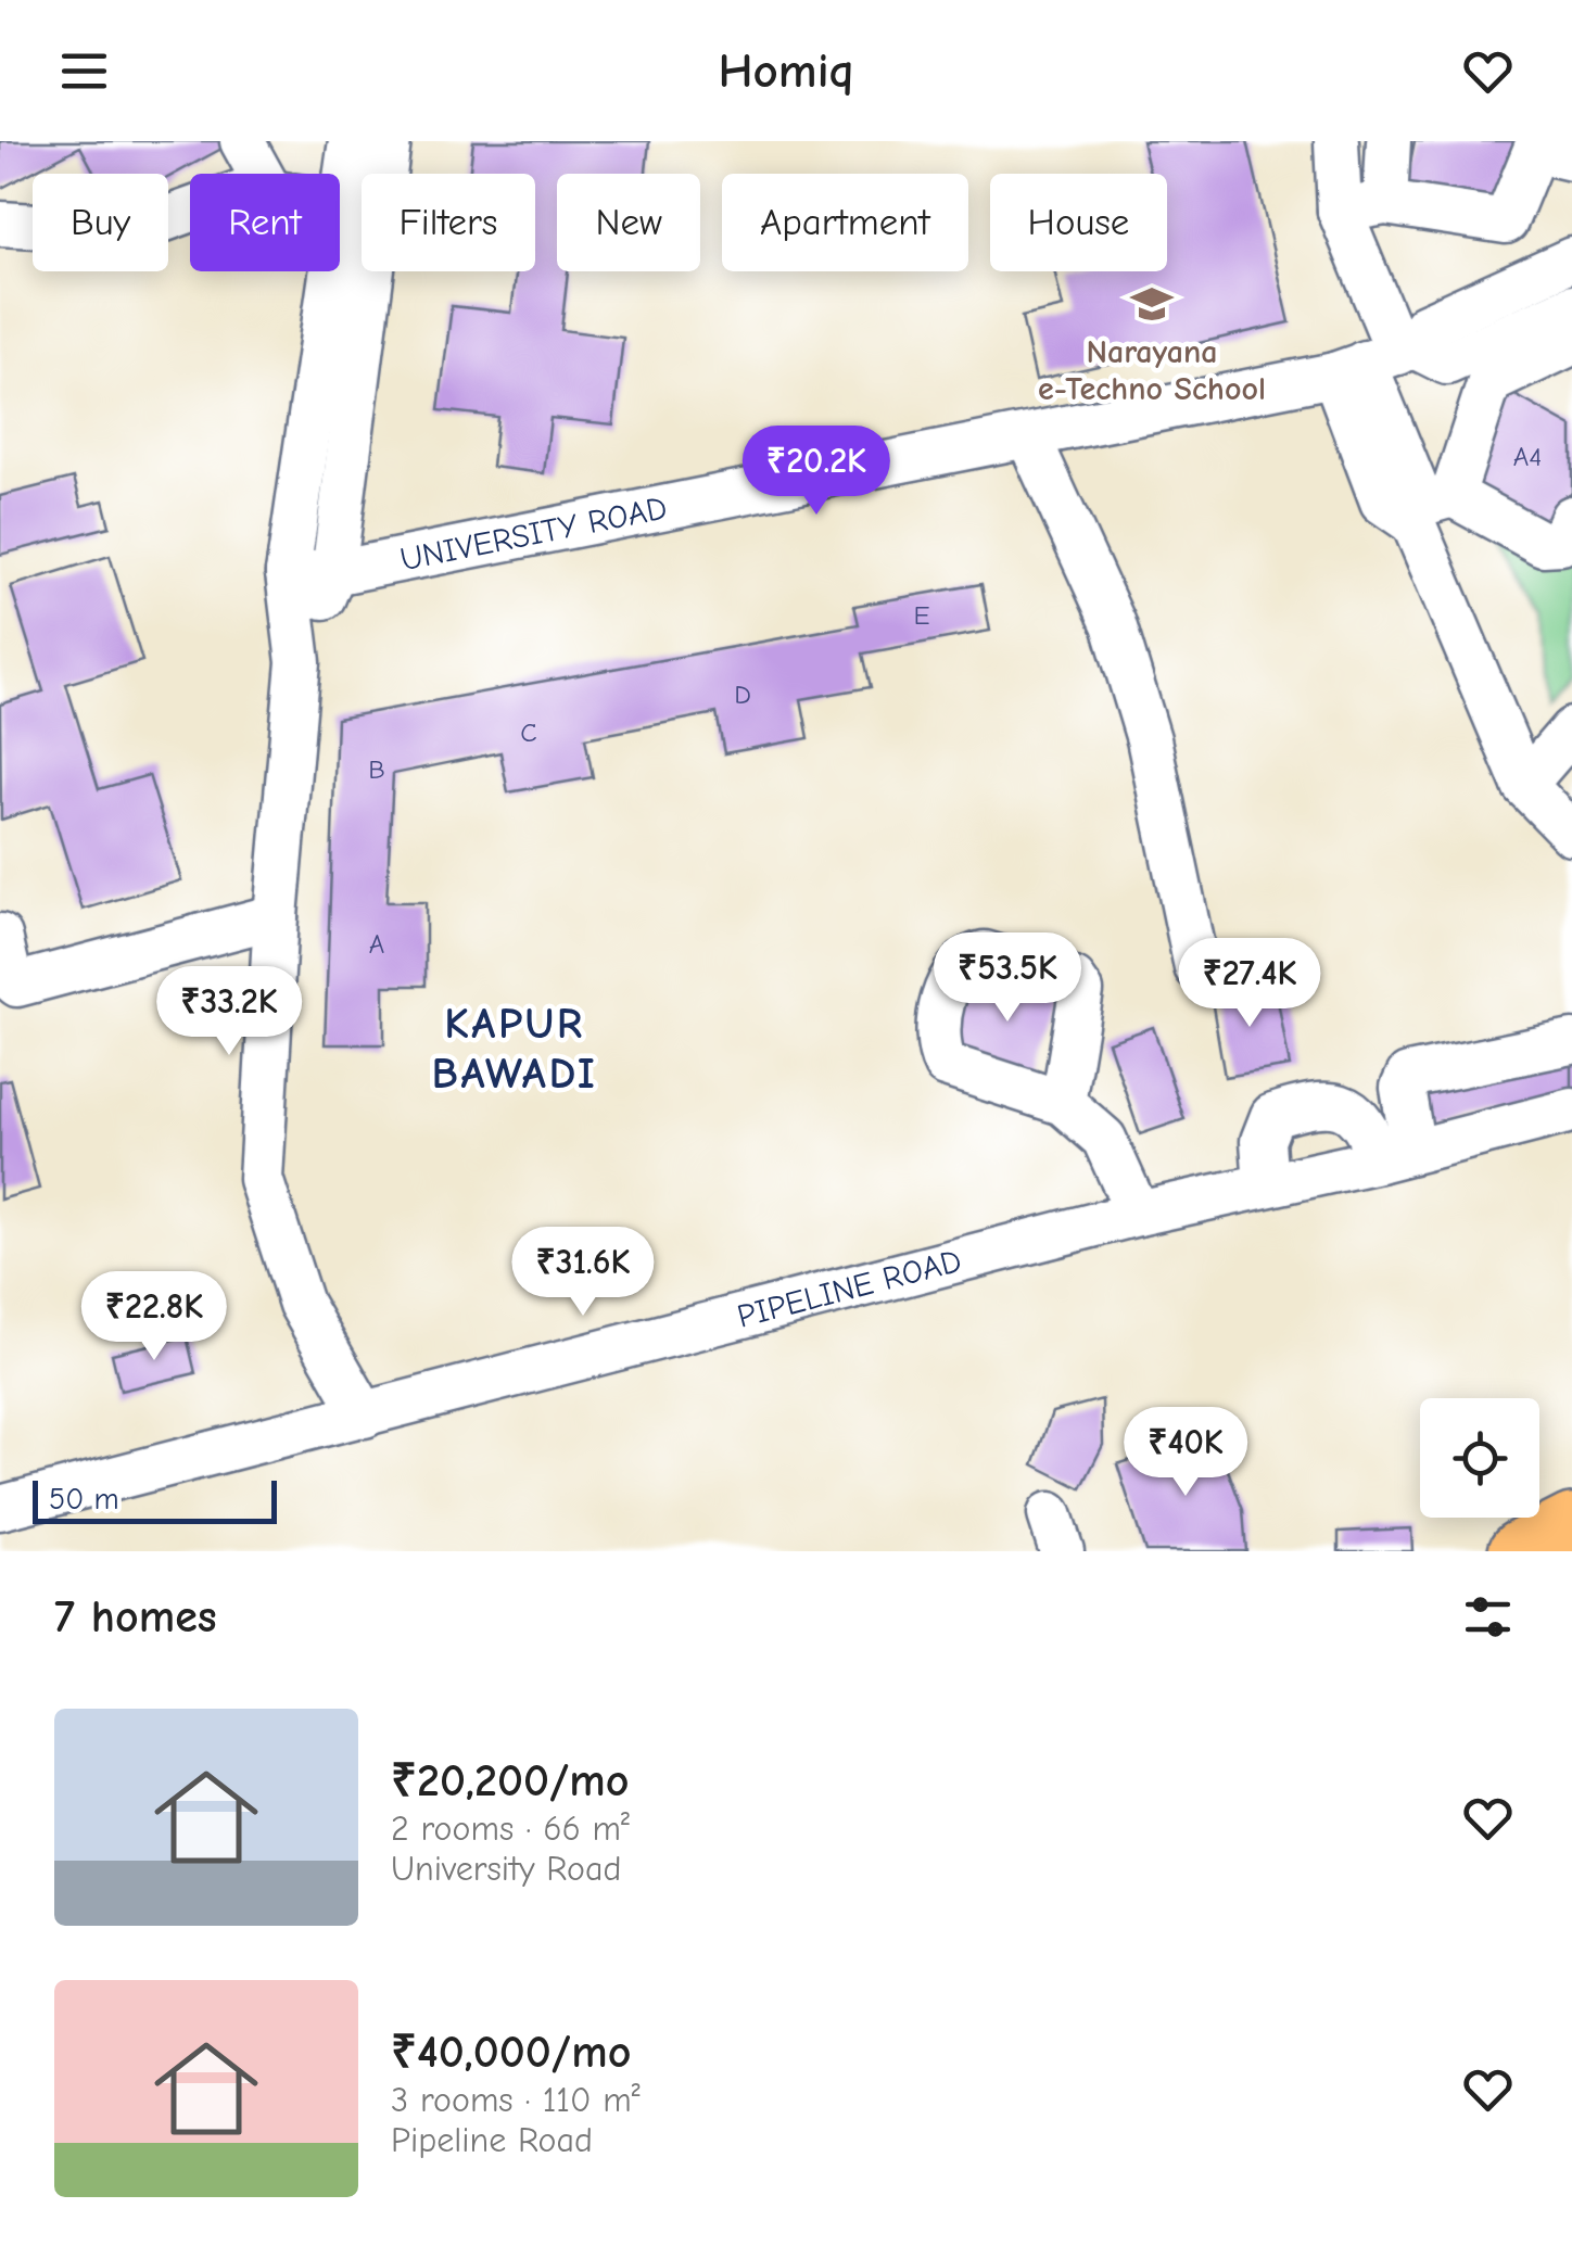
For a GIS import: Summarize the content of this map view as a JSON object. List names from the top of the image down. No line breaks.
{"streets":{"street":["UNIVERSITY ROAD","PIPELINE ROAD"]},"districts":["KAPUR BAWADI"],"places":{"school or university":["Narayana e-Techno School"]},"house_numbers":["A4","E","D","C","B","A"],"scale_bar":"50 m","page":{"header":"Homiq","chip":["Buy","Rent","Filters","New","Apartment","House"],"price":["₹20.2K","₹53.5K","₹27.4K","₹33.2K","₹31.6K","₹22.8K","₹40K"],"scale":"50 m","heading":"7 homes","list":[{"name":"₹20,200/mo","note":"2 rooms · 66 m² · University Road"},{"name":"₹40,000/mo","note":"3 rooms · 110 m² · Pipeline Road"}]}}
